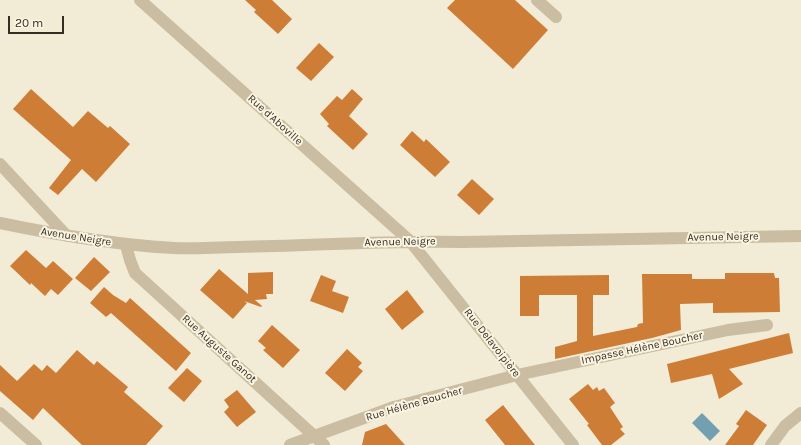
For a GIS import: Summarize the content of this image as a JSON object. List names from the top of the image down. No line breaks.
{"streets":{"street":["Rue d'Aboville","Avenue Neigre","Rue Delavoipière","Impasse Hélène Boucher","Rue Auguste Ganot","Rue Hélène Boucher"]},"crossings":[["Rue d'Aboville","Avenue Neigre"],["Rue d'Aboville","Rue Delavoipière"],["Avenue Neigre","Rue Delavoipière"],["Avenue Neigre","Rue Auguste Ganot"],["Rue Delavoipière","Impasse Hélène Boucher"],["Rue Delavoipière","Rue Hélène Boucher"],["Impasse Hélène Boucher","Rue Hélène Boucher"],["Rue Auguste Ganot","Rue Hélène Boucher"]],"scale_bar":"20 m"}
